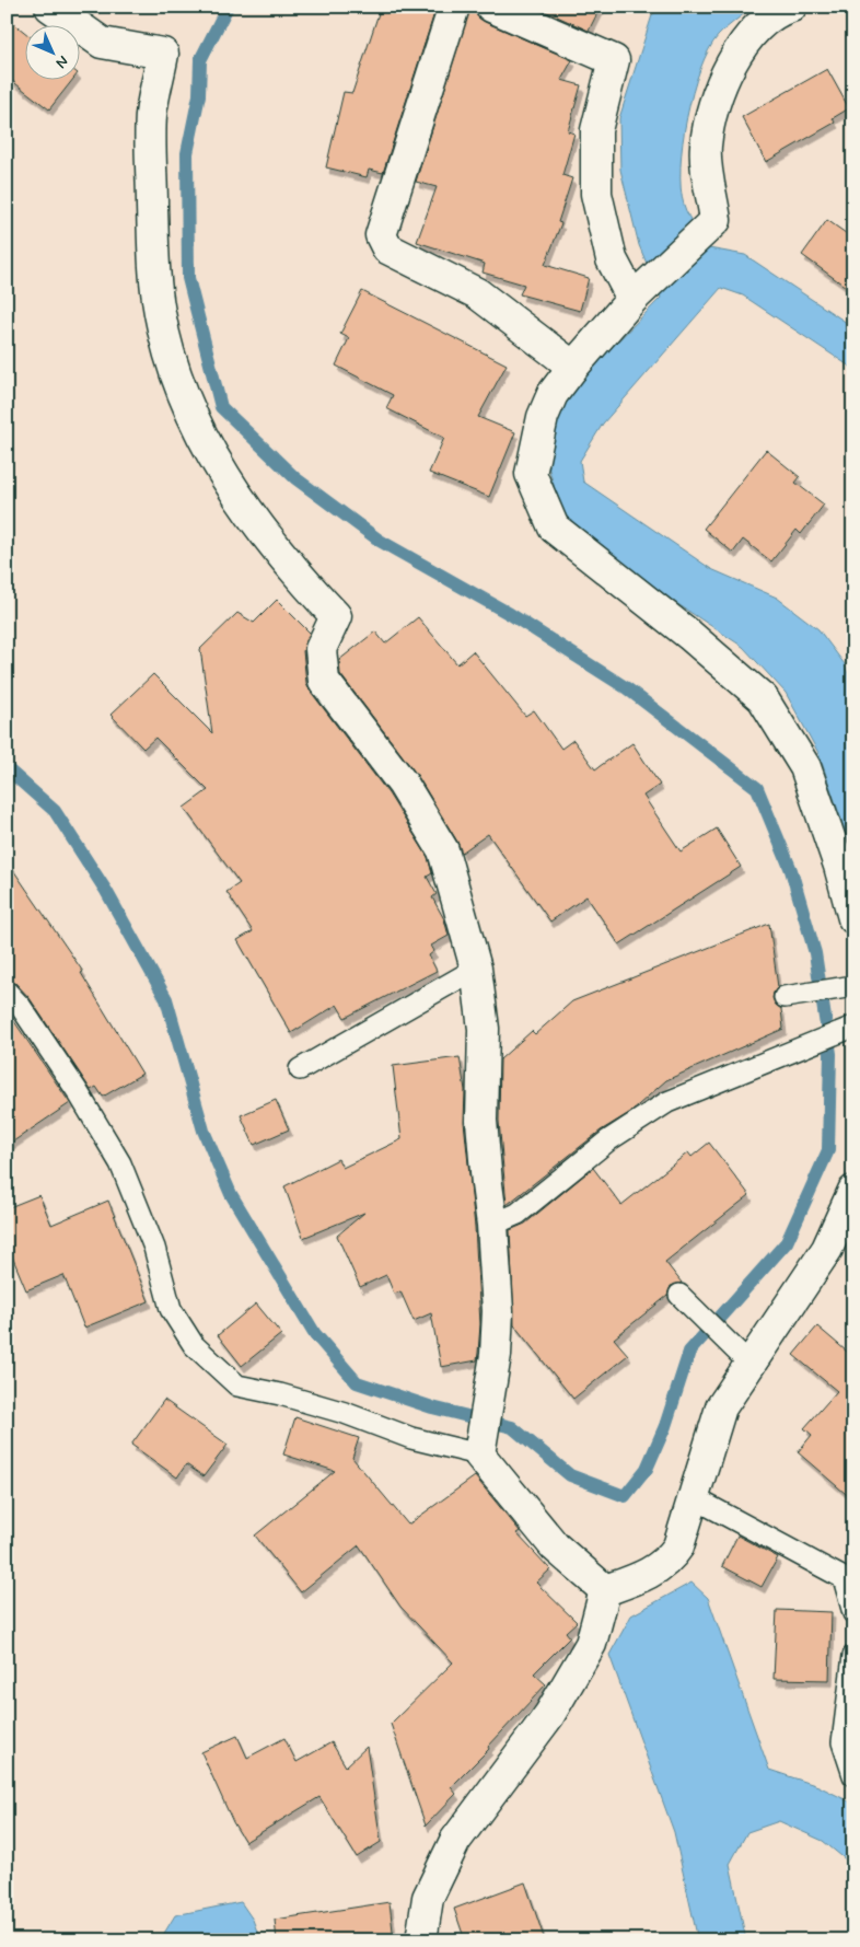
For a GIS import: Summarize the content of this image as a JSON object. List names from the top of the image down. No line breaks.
{"north":"bottom right"}
